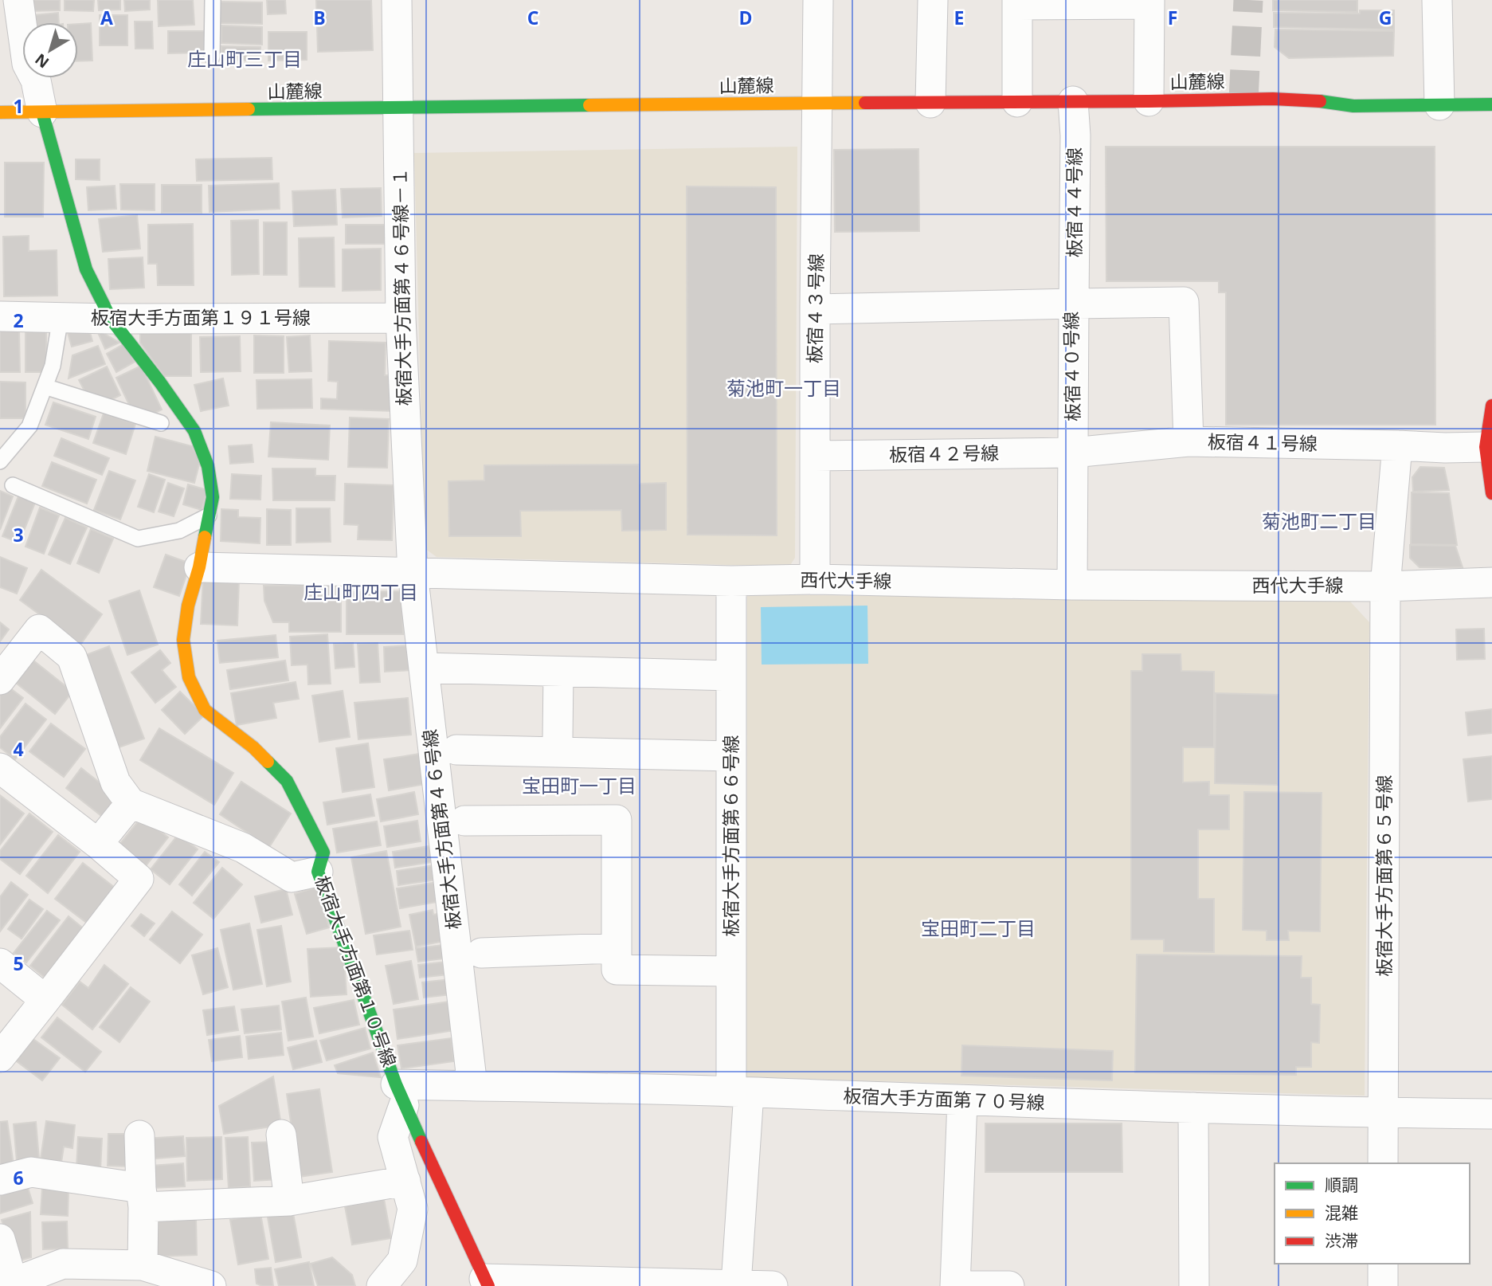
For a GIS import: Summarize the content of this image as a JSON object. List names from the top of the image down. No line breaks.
{"streets":{"main road":["山麓線","板宿大手方面第１０号線"],"street":["板宿４４号線","板宿大手方面第４６号線－１","板宿４３号線","板宿大手方面第１９１号線","板宿４０号線","板宿４１号線","板宿４２号線","西代大手線","板宿大手方面第４６号線","板宿大手方面第６６号線","板宿大手方面第６５号線","板宿大手方面第７０号線"]},"crossings":[["山麓線","板宿４４号線"],["山麓線","板宿大手方面第４６号線－１"],["山麓線","板宿４３号線"],["山麓線","板宿大手方面第１０号線"],["板宿４４号線","板宿４０号線"],["板宿４４号線","板宿４１号線"],["板宿大手方面第４６号線－１","板宿大手方面第１９１号線"],["板宿大手方面第４６号線－１","西代大手線"],["板宿大手方面第４６号線－１","板宿大手方面第４６号線"],["板宿４３号線","板宿４０号線"],["板宿４３号線","板宿４２号線"],["板宿４３号線","西代大手線"],["板宿大手方面第１９１号線","板宿大手方面第１０号線"],["板宿４０号線","板宿４１号線"],["板宿４０号線","板宿４２号線"],["板宿４０号線","西代大手線"],["板宿４１号線","板宿４２号線"],["板宿４１号線","板宿大手方面第６５号線"],["西代大手線","板宿大手方面第４６号線"],["西代大手線","板宿大手方面第６６号線"],["西代大手線","板宿大手方面第６５号線"],["西代大手線","板宿大手方面第１０号線"],["板宿大手方面第４６号線","板宿大手方面第７０号線"],["板宿大手方面第６６号線","板宿大手方面第７０号線"],["板宿大手方面第６５号線","板宿大手方面第７０号線"],["板宿大手方面第１０号線","板宿大手方面第７０号線"]],"districts":["庄山町三丁目","菊池町一丁目","菊池町二丁目","庄山町四丁目","宝田町一丁目","宝田町二丁目"],"legend":["順調","混雑","渋滞"],"north":"bottom left","grid":{"columns":["A","B","C","D","E","F","G"],"rows":["1","2","3","4","5","6"]}}
